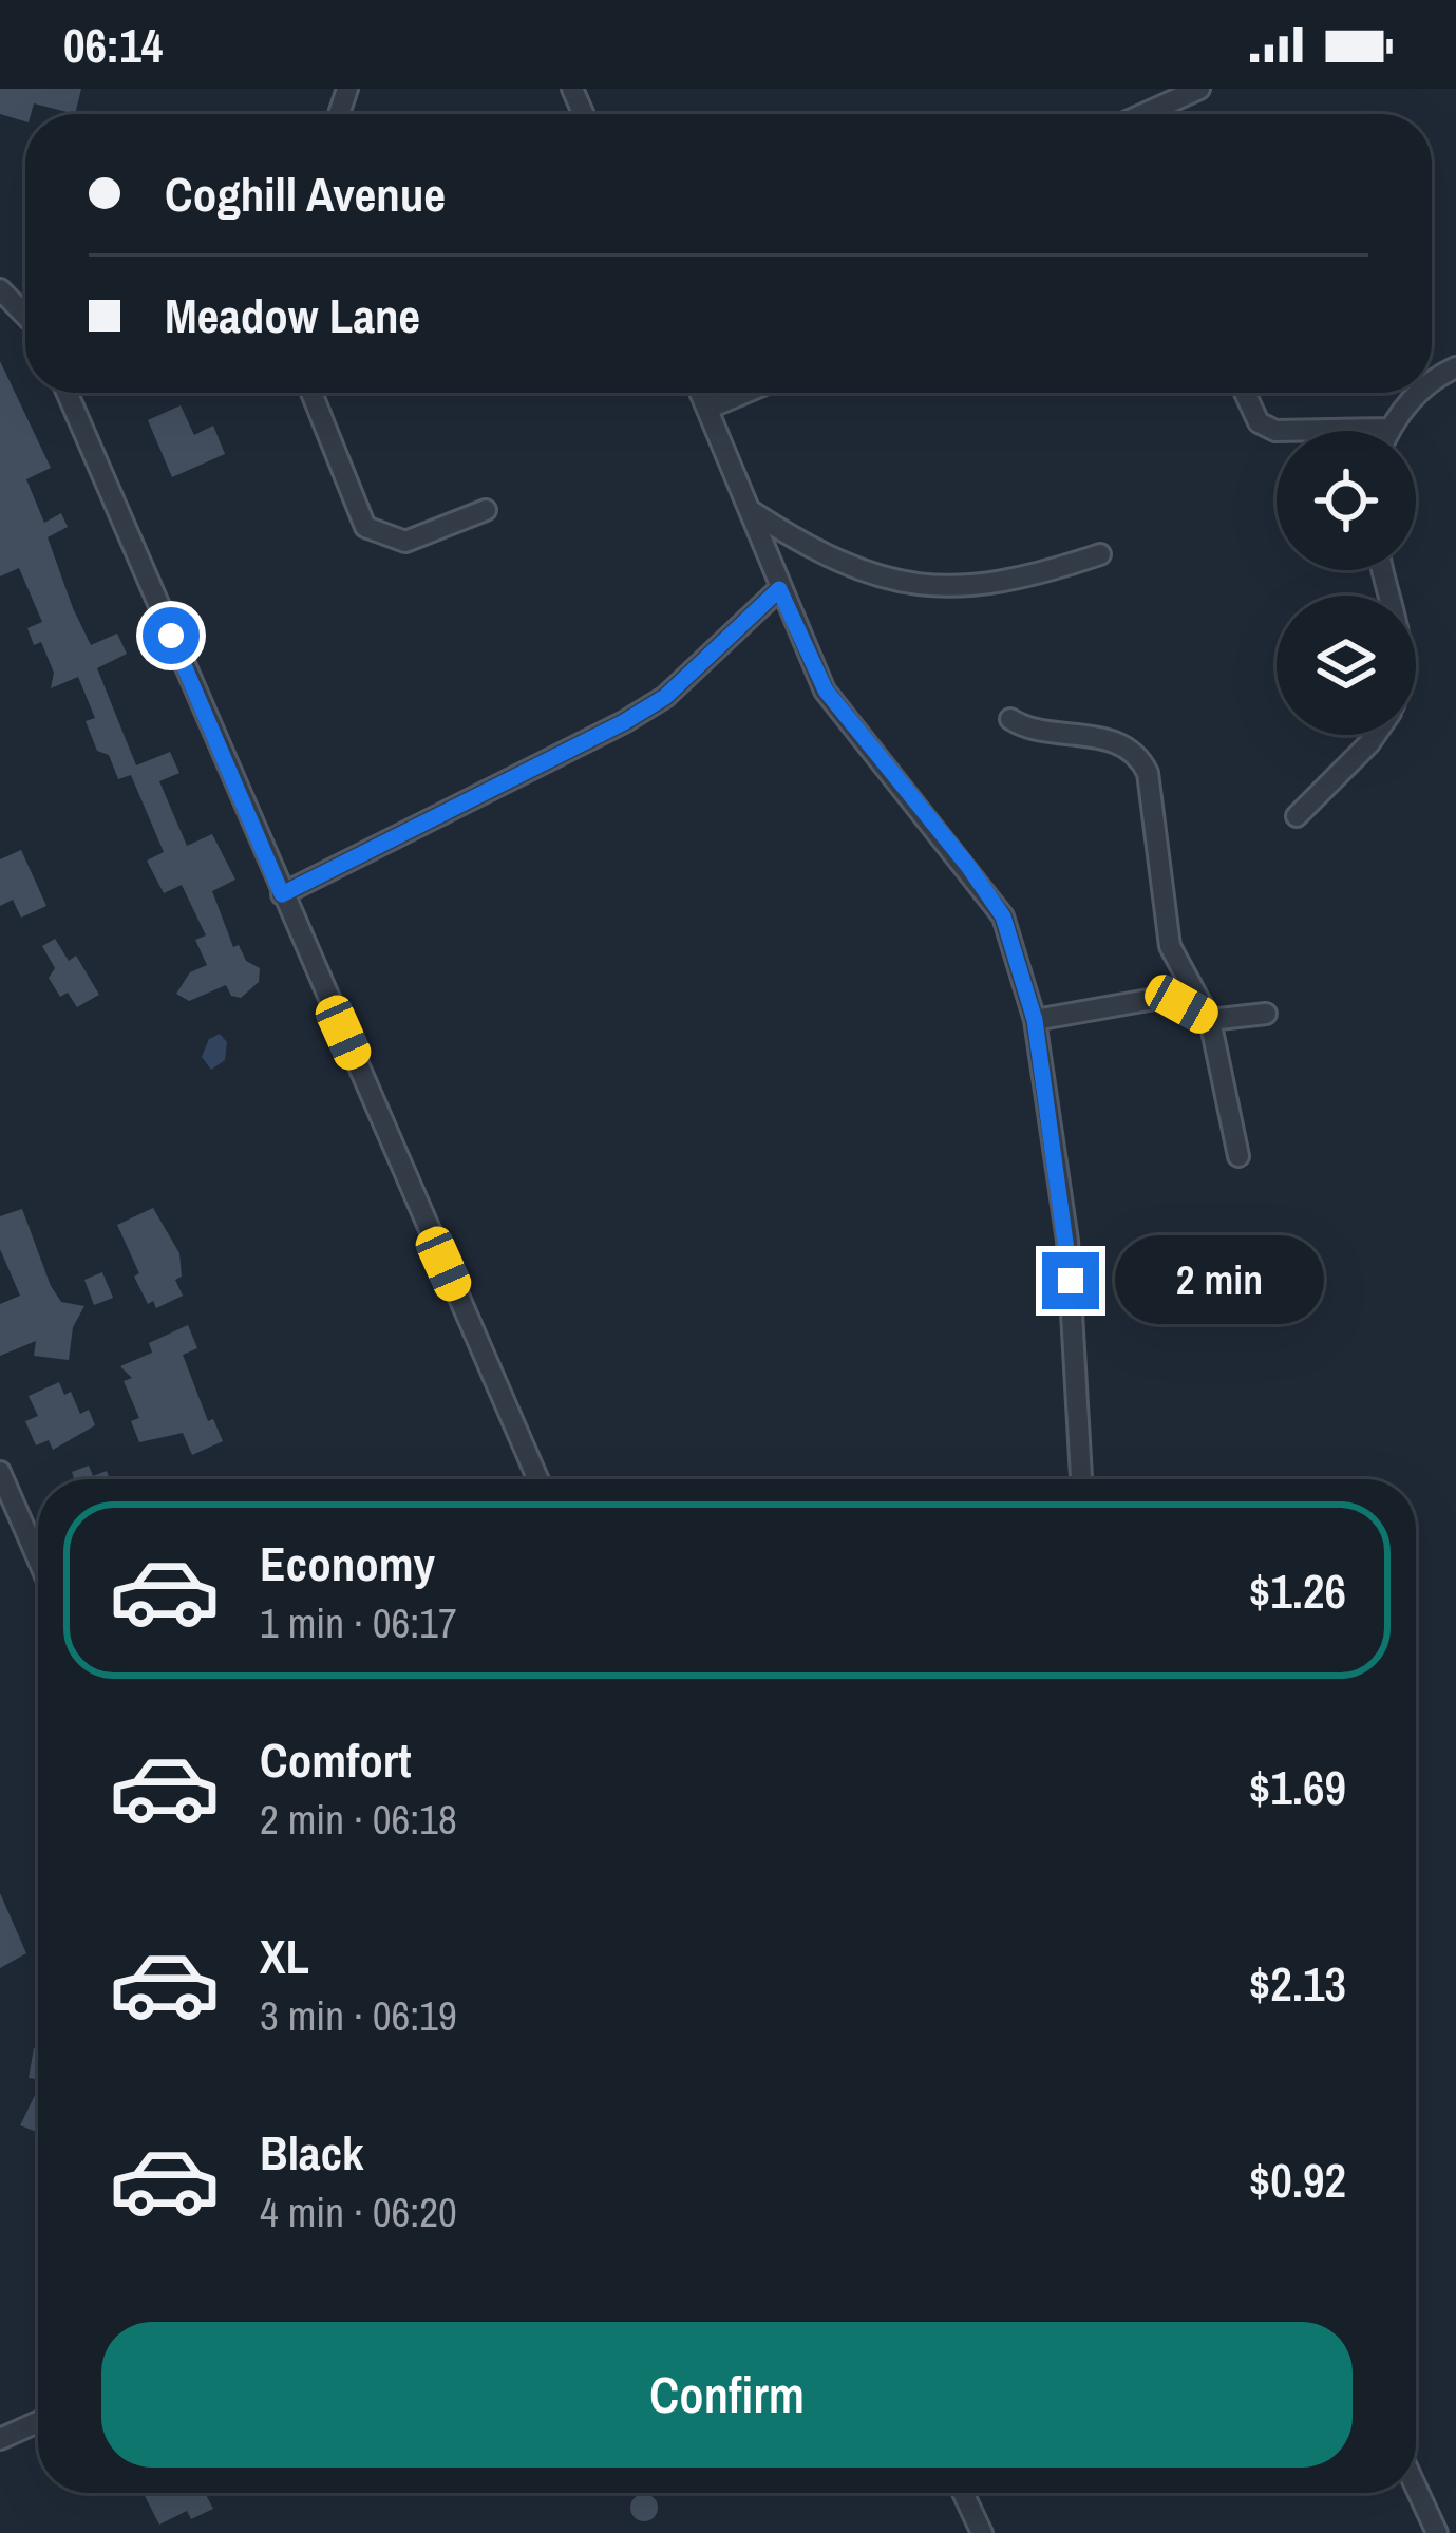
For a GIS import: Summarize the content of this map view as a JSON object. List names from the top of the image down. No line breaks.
{"page":{"status":"06:14","banner":["Coghill Avenue","Meadow Lane"],"bubble":"2 min","list":[{"name":"Economy","note":"1 min · 06:17","value":"$1.26"},{"name":"Comfort","note":"2 min · 06:18","value":"$1.69"},{"name":"XL","note":"3 min · 06:19","value":"$2.13"},{"name":"Black","note":"4 min · 06:20","value":"$0.92"}],"buttons":"Confirm"}}
